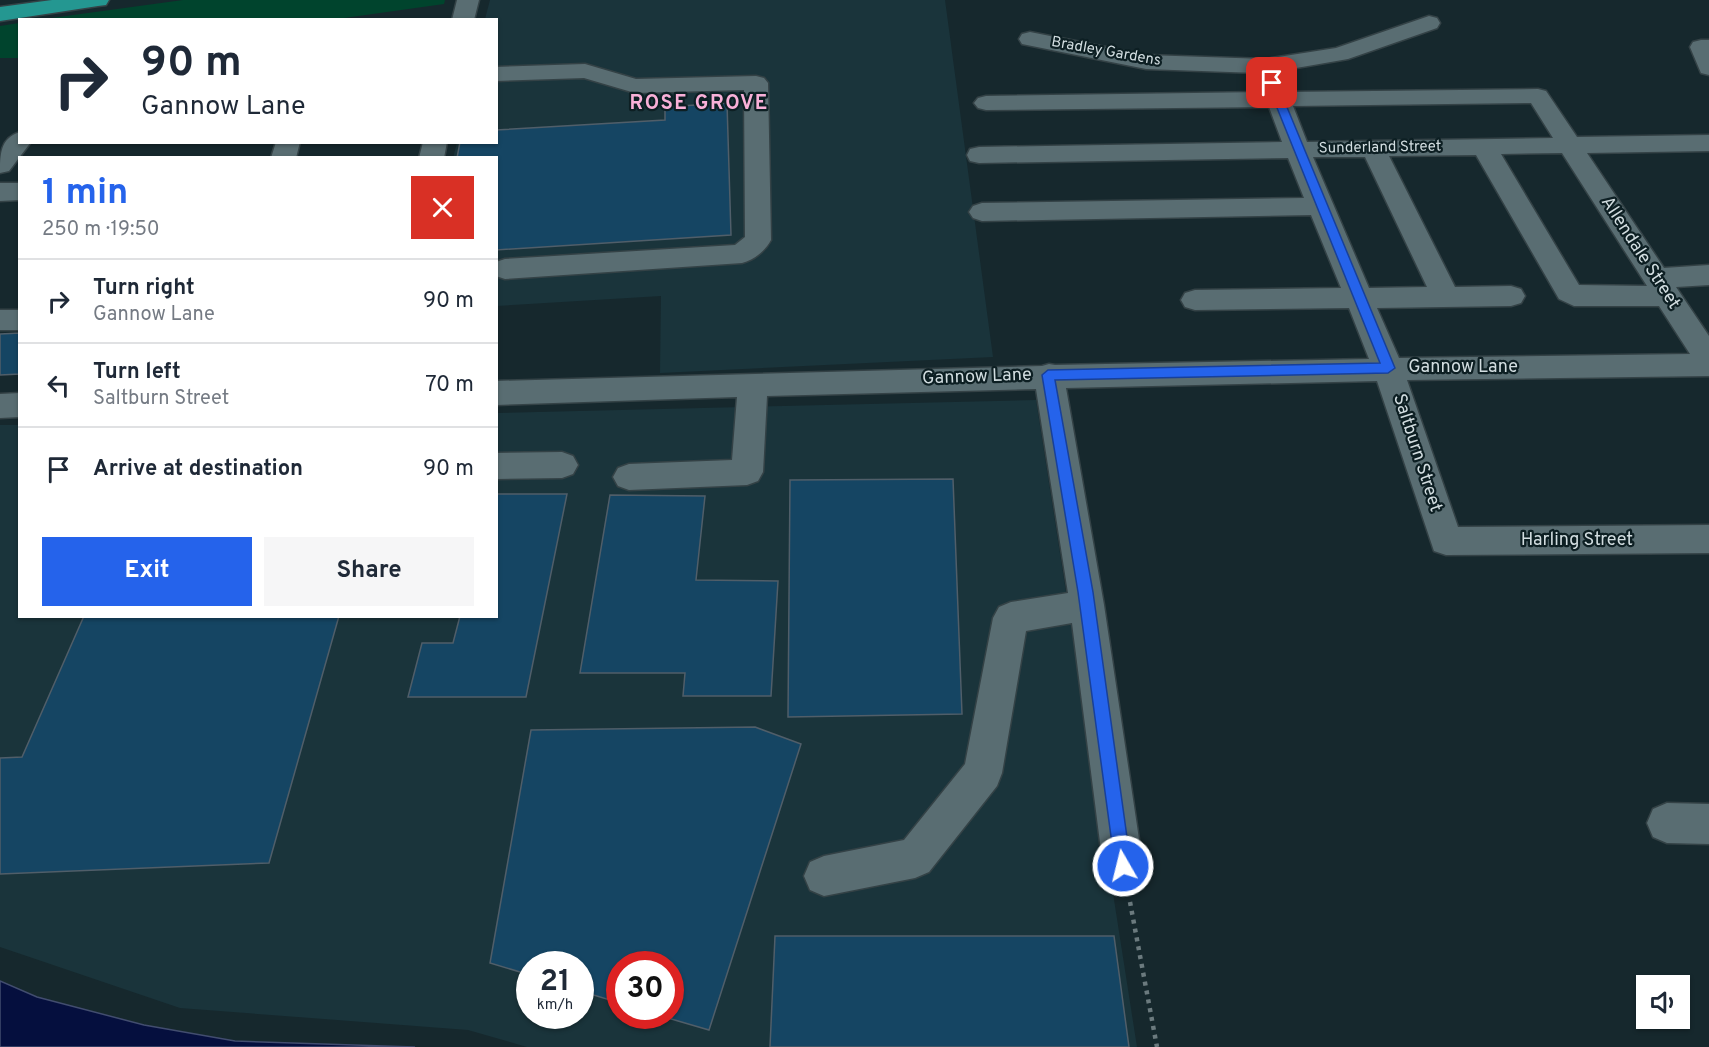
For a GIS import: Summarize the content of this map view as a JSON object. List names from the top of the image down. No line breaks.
{"streets":{"street":["Bradley Gardens","Sunderland Street","Allendale Street","Gannow Lane","Saltburn Street","Harling Street"]},"crossings":[["Bradley Gardens","Saltburn Street"],["Sunderland Street","Allendale Street"],["Sunderland Street","Saltburn Street"],["Allendale Street","Saltburn Street"],["Gannow Lane","Saltburn Street"],["Saltburn Street","Harling Street"]],"districts":["ROSE GROVE"],"page":{"turn":["90 m","Gannow Lane"],"heading":["1 min","250 m · 19:50"],"list":[{"name":"Turn right","note":"Gannow Lane","value":"90 m"},{"name":"Turn left","note":"Saltburn Street","value":"70 m"},{"name":"Arrive at destination","value":"90 m"}],"buttons":["Exit","Share"],"speed":"21 km/h","limit":"30"}}
